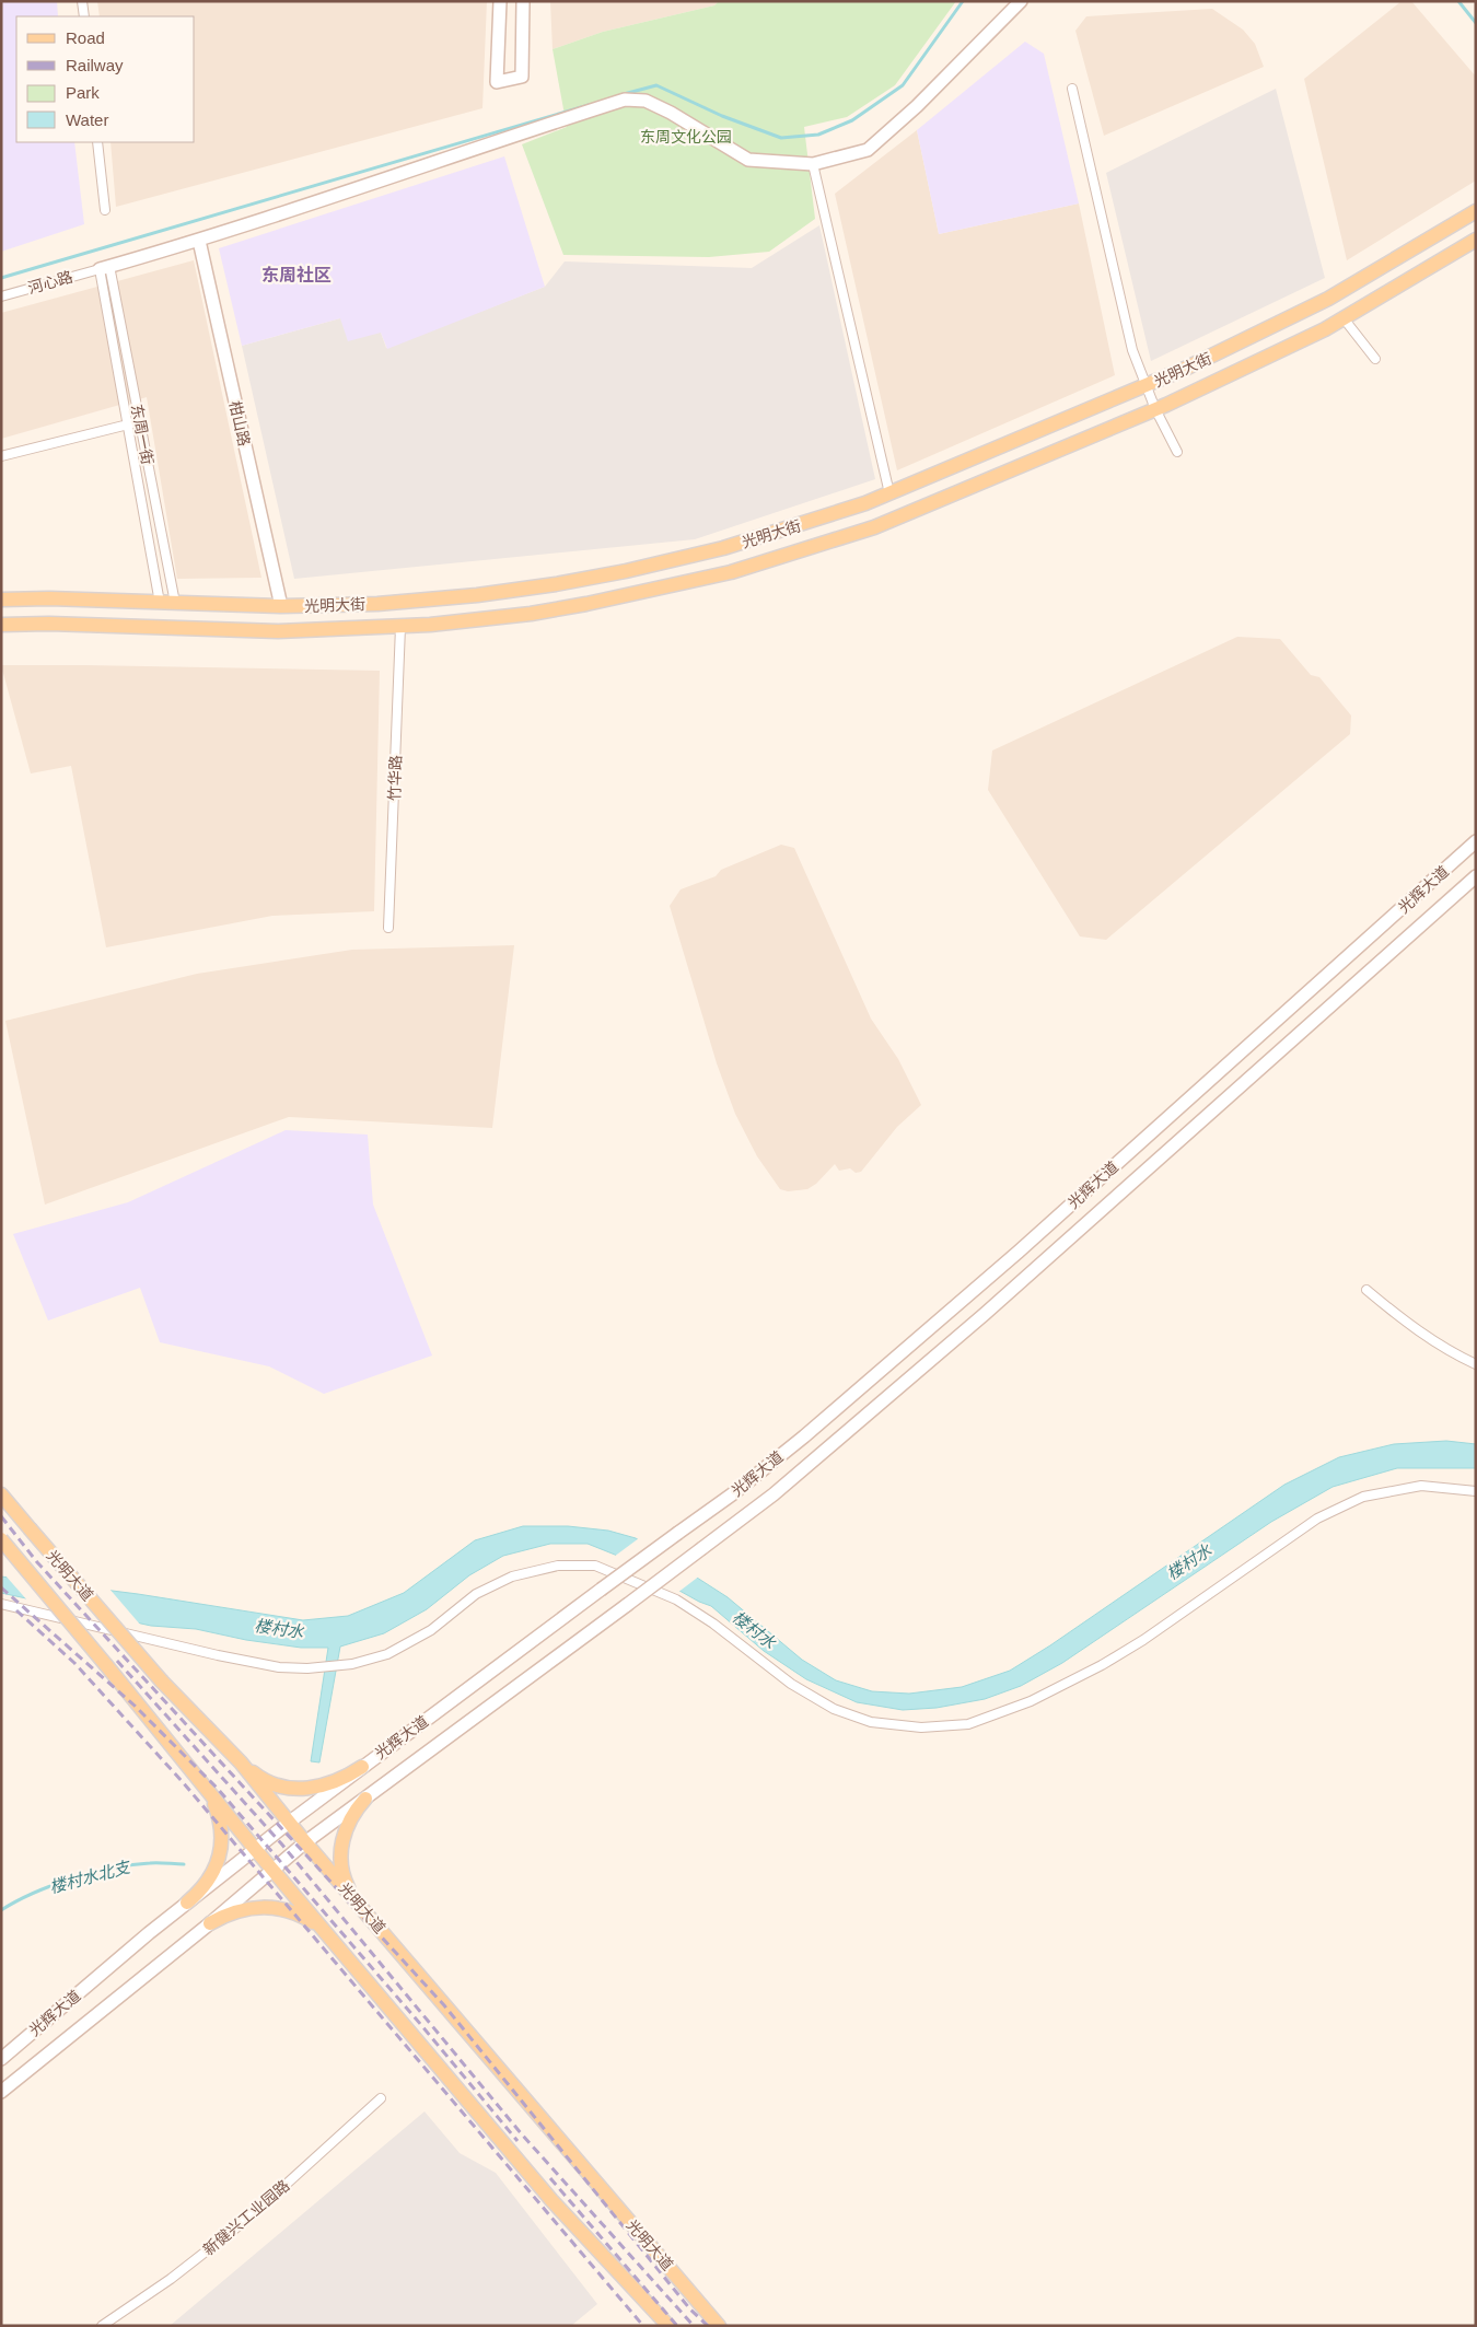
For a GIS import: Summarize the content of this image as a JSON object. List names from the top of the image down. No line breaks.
{"streets":{"main road":["光明大街","柑山路","光辉大道","光明大道"],"street":["河心路","东周一街","竹华路","新健兴工业园路"]},"crossings":[["河心路","东周一街"],["光明大街","柑山路"],["光明大街","东周一街"],["光明大街","竹华路"],["光辉大道","光明大道"]],"districts":["东周社区"],"water":["楼村水","楼村水北支"],"parks":["东周文化公园"],"legend":["Road","Railway","Park","Water"]}
